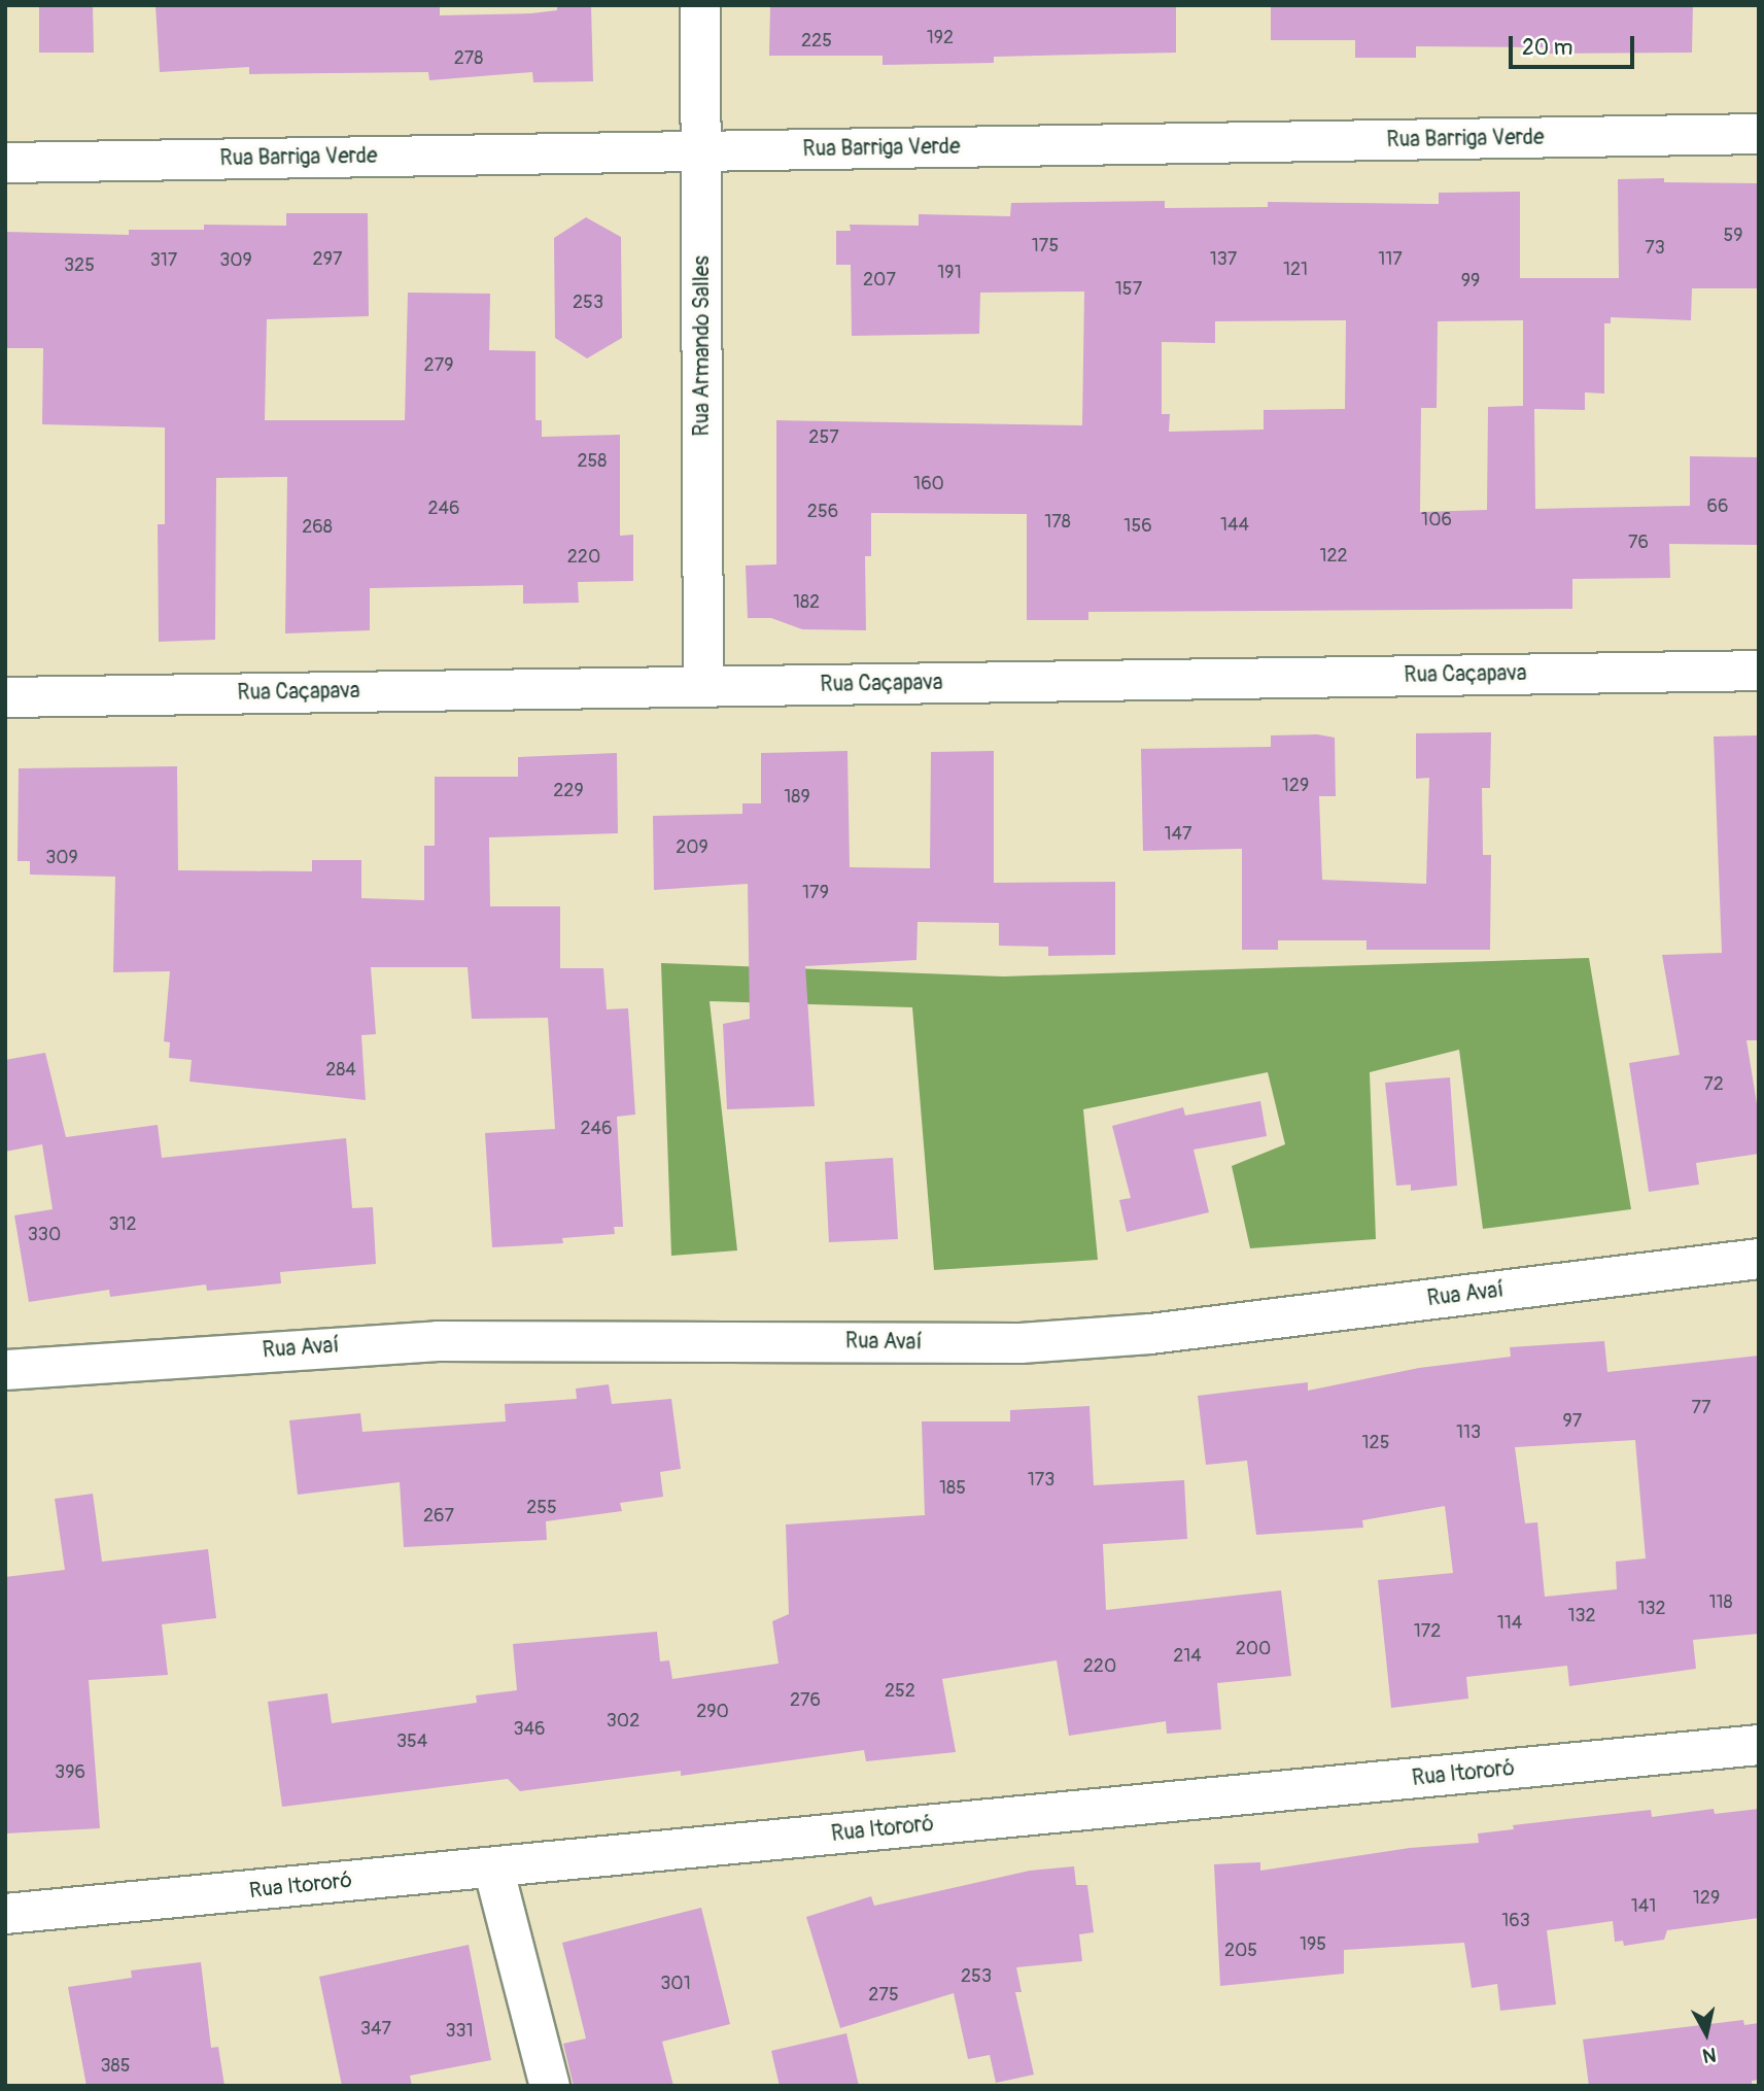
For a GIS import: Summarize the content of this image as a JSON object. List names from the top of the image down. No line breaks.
{"streets":{"street":["Rua Barriga Verde","Rua Armando Salles","Rua Caçapava","Rua Avaí","Rua Itororó"]},"crossings":[["Rua Barriga Verde","Rua Armando Salles"],["Rua Armando Salles","Rua Caçapava"]],"house_numbers":["192","225","278","59","175","73","297","137","117","317","309","325","121","191","207","99","157","253","279","257","258","160","66","246","256","106","178","144","156","268","76","122","220","182","129","229","189","147","209","309","179","284","72","246","312","330","77","97","113","125","173","185","255","267","118","132","132","114","172","200","214","220","252","276","290","302","346","354","396","129","141","163","195","205","253","301","275","347","331","385"],"scale_bar":"20 m","north":"bottom"}
